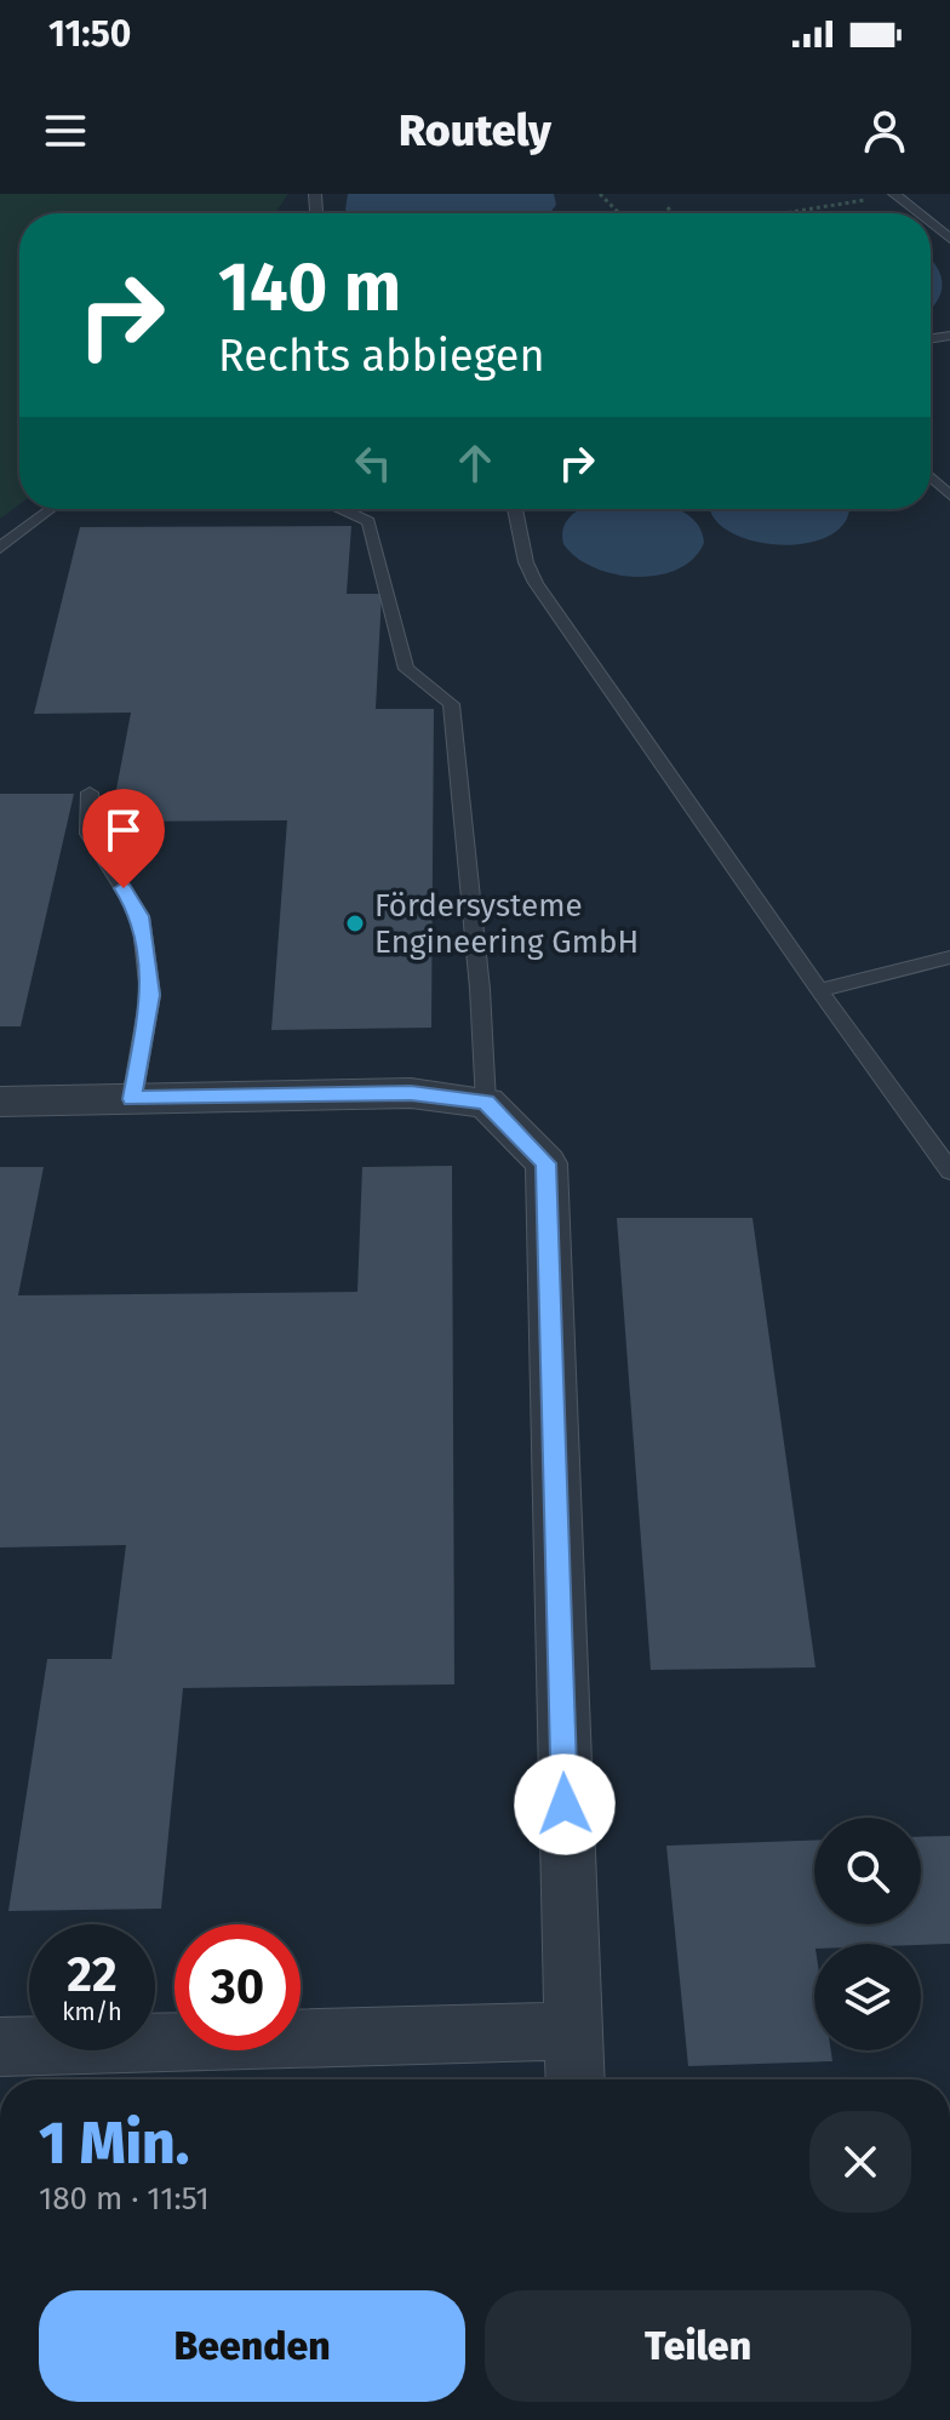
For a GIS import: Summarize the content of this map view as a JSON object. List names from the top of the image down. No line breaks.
{"places":["Fördersysteme Engineering GmbH"],"page":{"status":"11:50","header":"Routely","turn":["140 m","Rechts abbiegen"],"speed":"22 km/h","limit":"30","heading":["1 Min.","180 m · 11:51"],"buttons":["Beenden","Teilen"]}}
